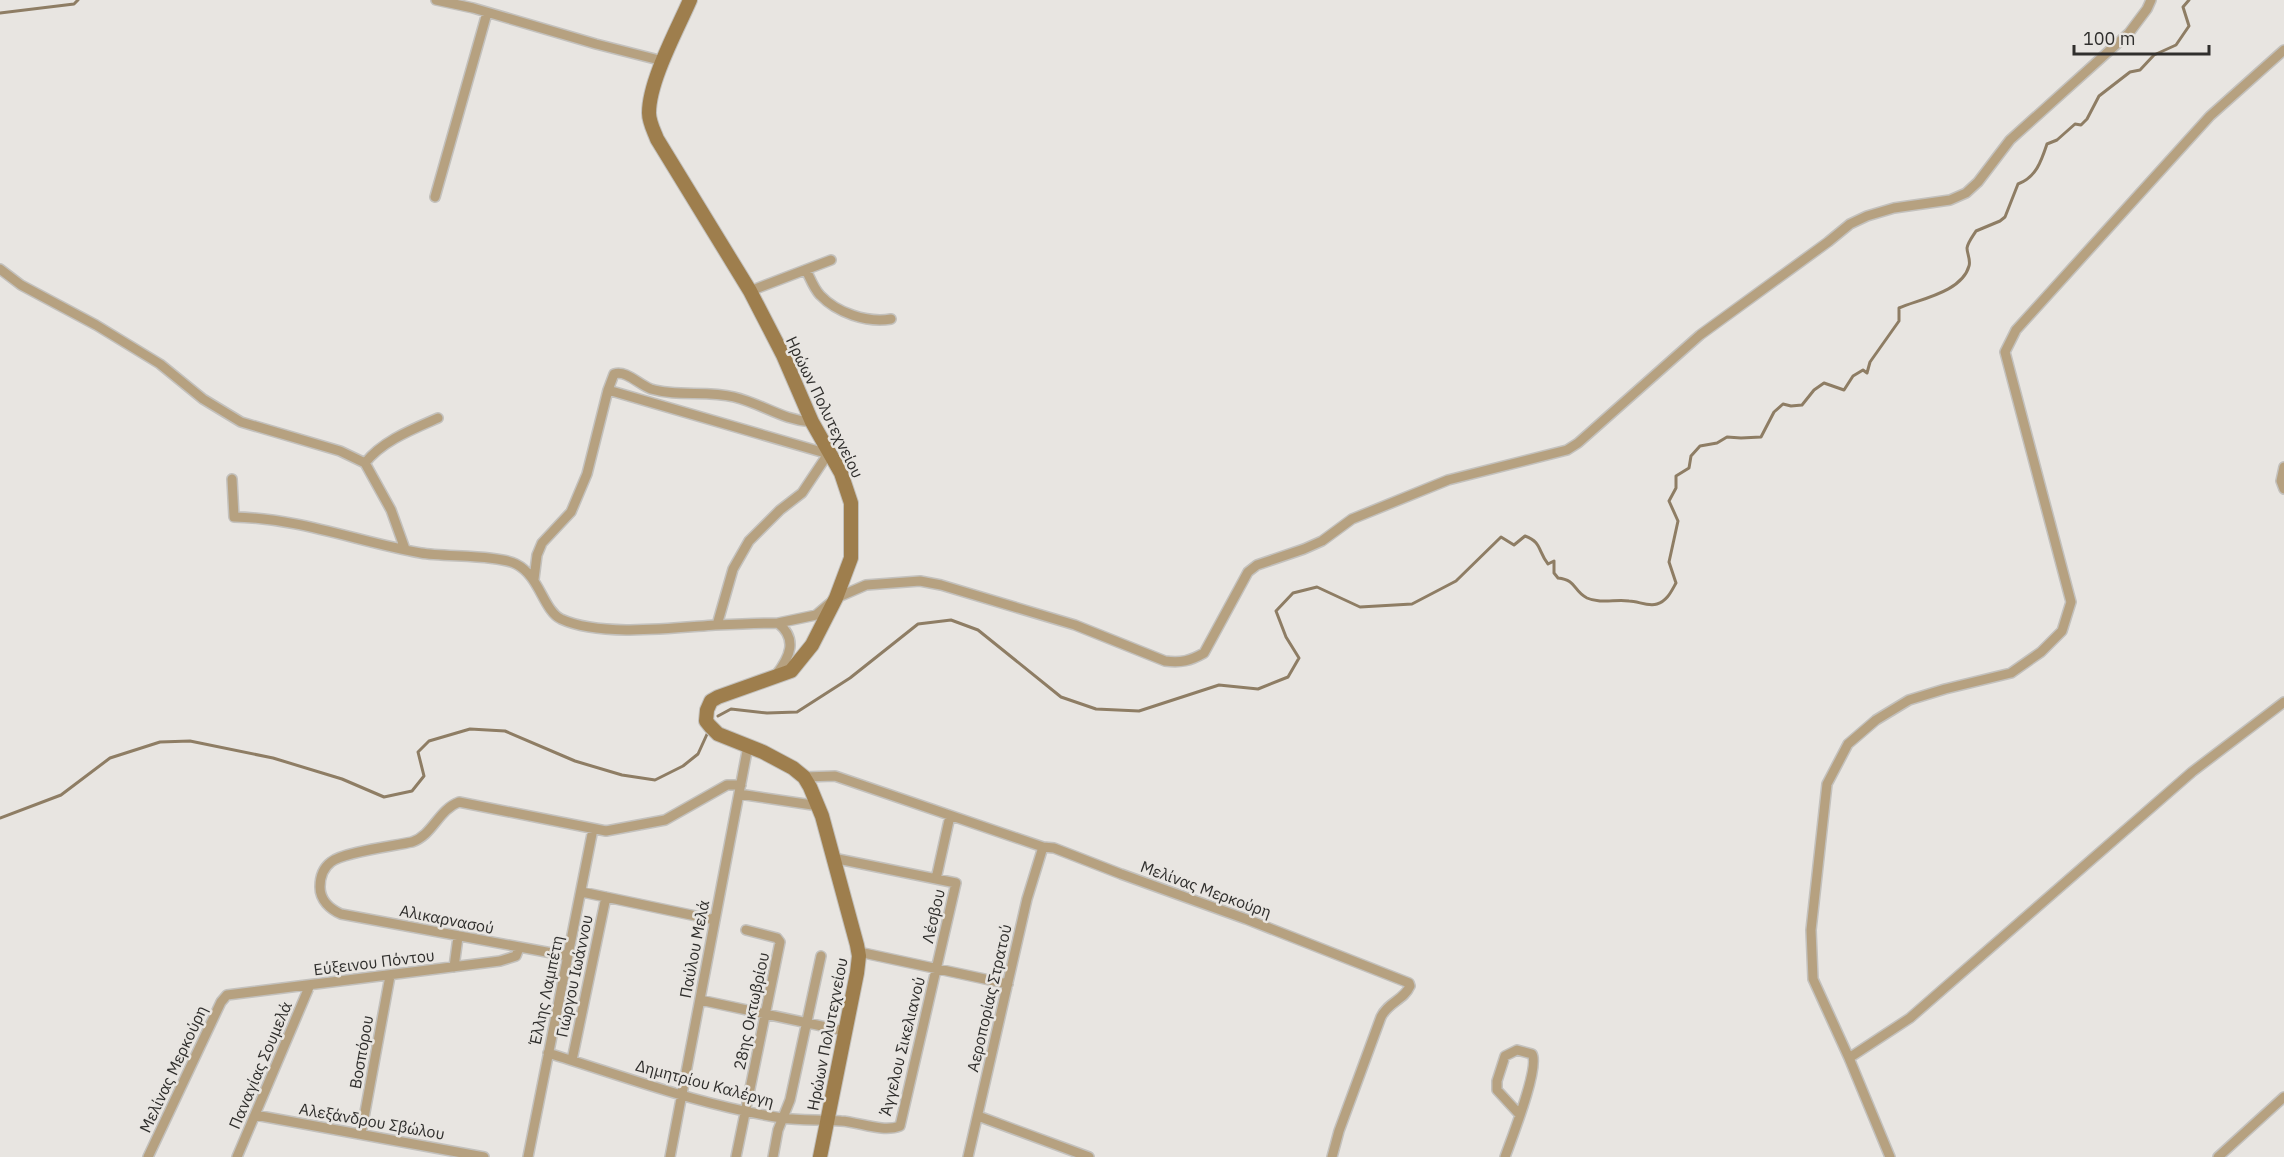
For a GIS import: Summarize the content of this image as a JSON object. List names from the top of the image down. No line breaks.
{"streets":{"street":["Ηρώων Πολυτεχνείου","Μελίνας Μερκούρη","Λέσβου","Αλικαρνασού","Παύλου Μελά","Εύξεινου Πόντου","Γιώργου Ιωάννου","Έλλης Λαμπέτη","Αεροπορίας Στρατού","28ης Οκτωβρίου","Άγγελου Σικελιανού","Βοσπόρου","Παναγίας Σουμελά","Δημητρίου Καλέργη","Αλεξάνδρου Σβώλου"]},"crossings":[["Ηρώων Πολυτεχνείου","Μελίνας Μερκούρη"],["Ηρώων Πολυτεχνείου","Παύλου Μελά"],["Ηρώων Πολυτεχνείου","Δημητρίου Καλέργη"],["Μελίνας Μερκούρη","Λέσβου"],["Μελίνας Μερκούρη","Εύξεινου Πόντου"],["Μελίνας Μερκούρη","Αεροπορίας Στρατού"],["Λέσβου","Άγγελου Σικελιανού"],["Αλικαρνασού","Εύξεινου Πόντου"],["Αλικαρνασού","Έλλης Λαμπέτη"],["Παύλου Μελά","Δημητρίου Καλέργη"],["Εύξεινου Πόντου","Βοσπόρου"],["Εύξεινου Πόντου","Παναγίας Σουμελά"],["Γιώργου Ιωάννου","Δημητρίου Καλέργη"],["Έλλης Λαμπέτη","Δημητρίου Καλέργη"],["28ης Οκτωβρίου","Δημητρίου Καλέργη"],["Άγγελου Σικελιανού","Δημητρίου Καλέργη"],["Βοσπόρου","Αλεξάνδρου Σβώλου"],["Παναγίας Σουμελά","Αλεξάνδρου Σβώλου"]],"scale_bar":"100 m"}
